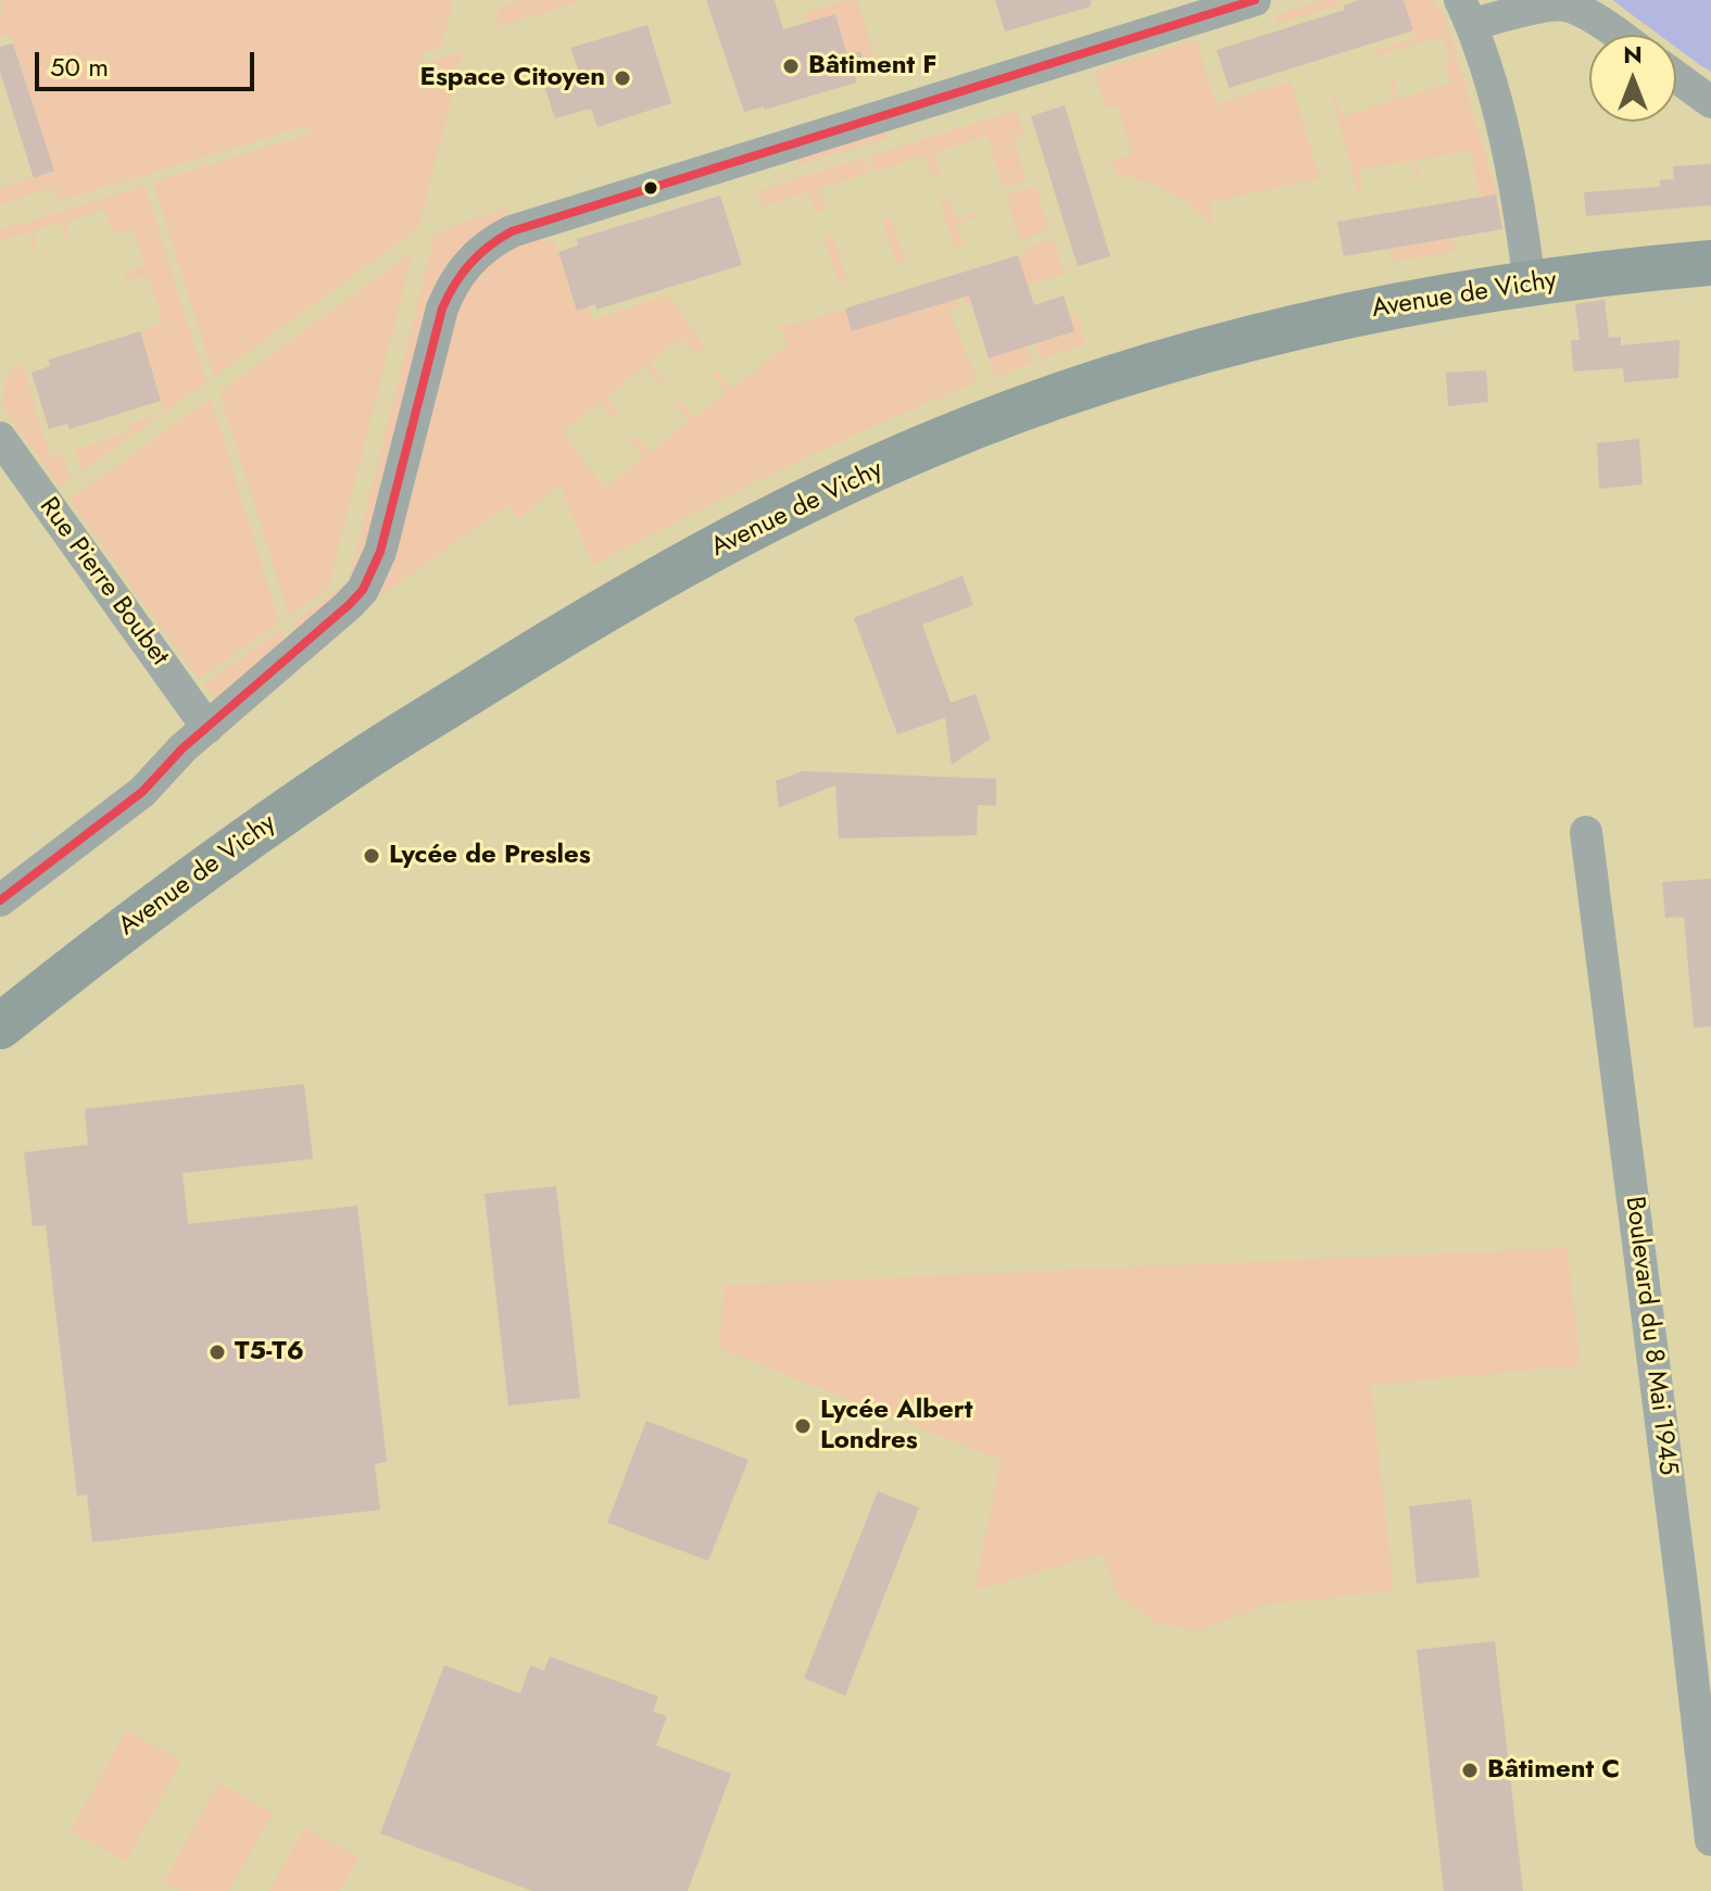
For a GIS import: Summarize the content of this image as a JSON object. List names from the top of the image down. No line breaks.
{"streets":{"main road":["Avenue de Vichy"],"street":["Rue Pierre Boubet","Boulevard du 8 Mai 1945"]},"places":["Bâtiment F","Espace Citoyen","Lycée de Presles","T5-T6","Lycée Albert Londres","Bâtiment C"],"scale_bar":"50 m","north":"top"}
